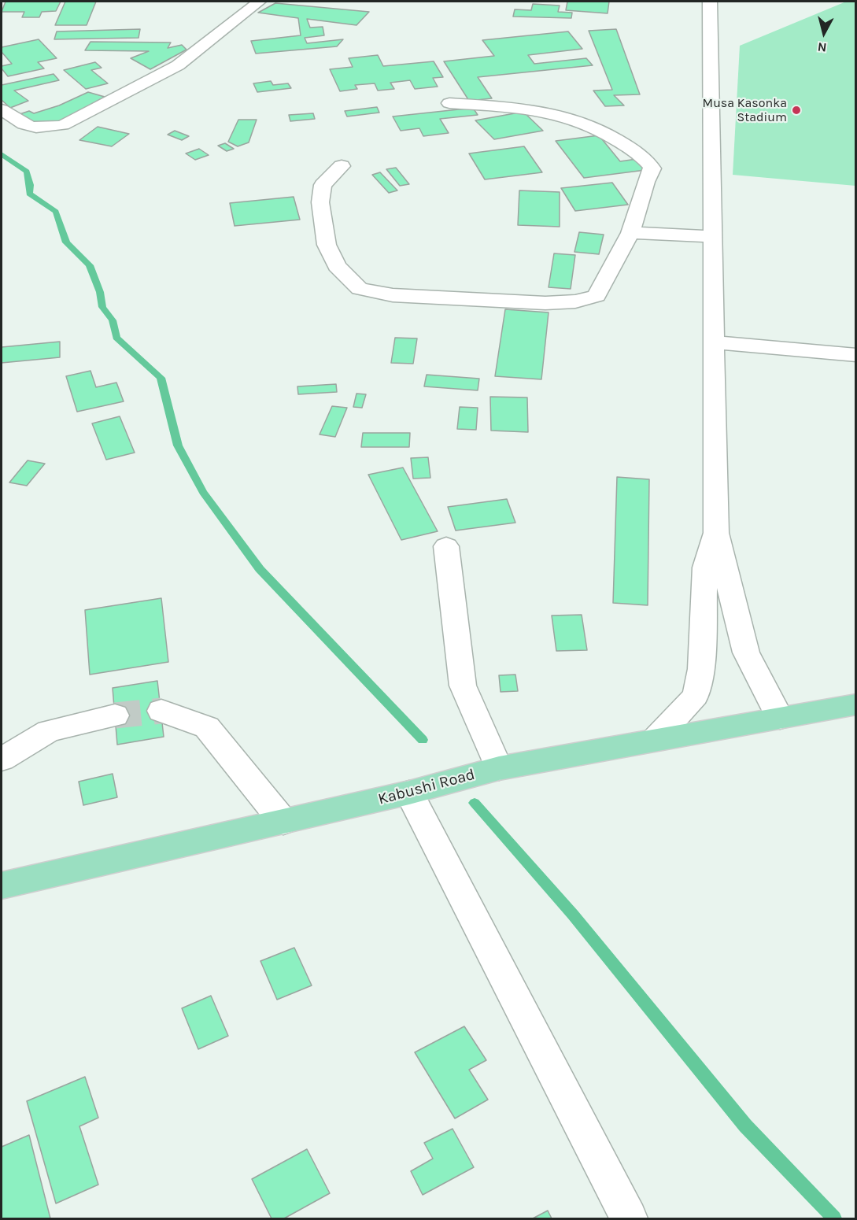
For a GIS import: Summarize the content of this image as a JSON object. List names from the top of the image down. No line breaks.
{"streets":{"main road":["Kabushi Road"]},"places":["Musa Kasonka Stadium"],"north":"bottom"}
